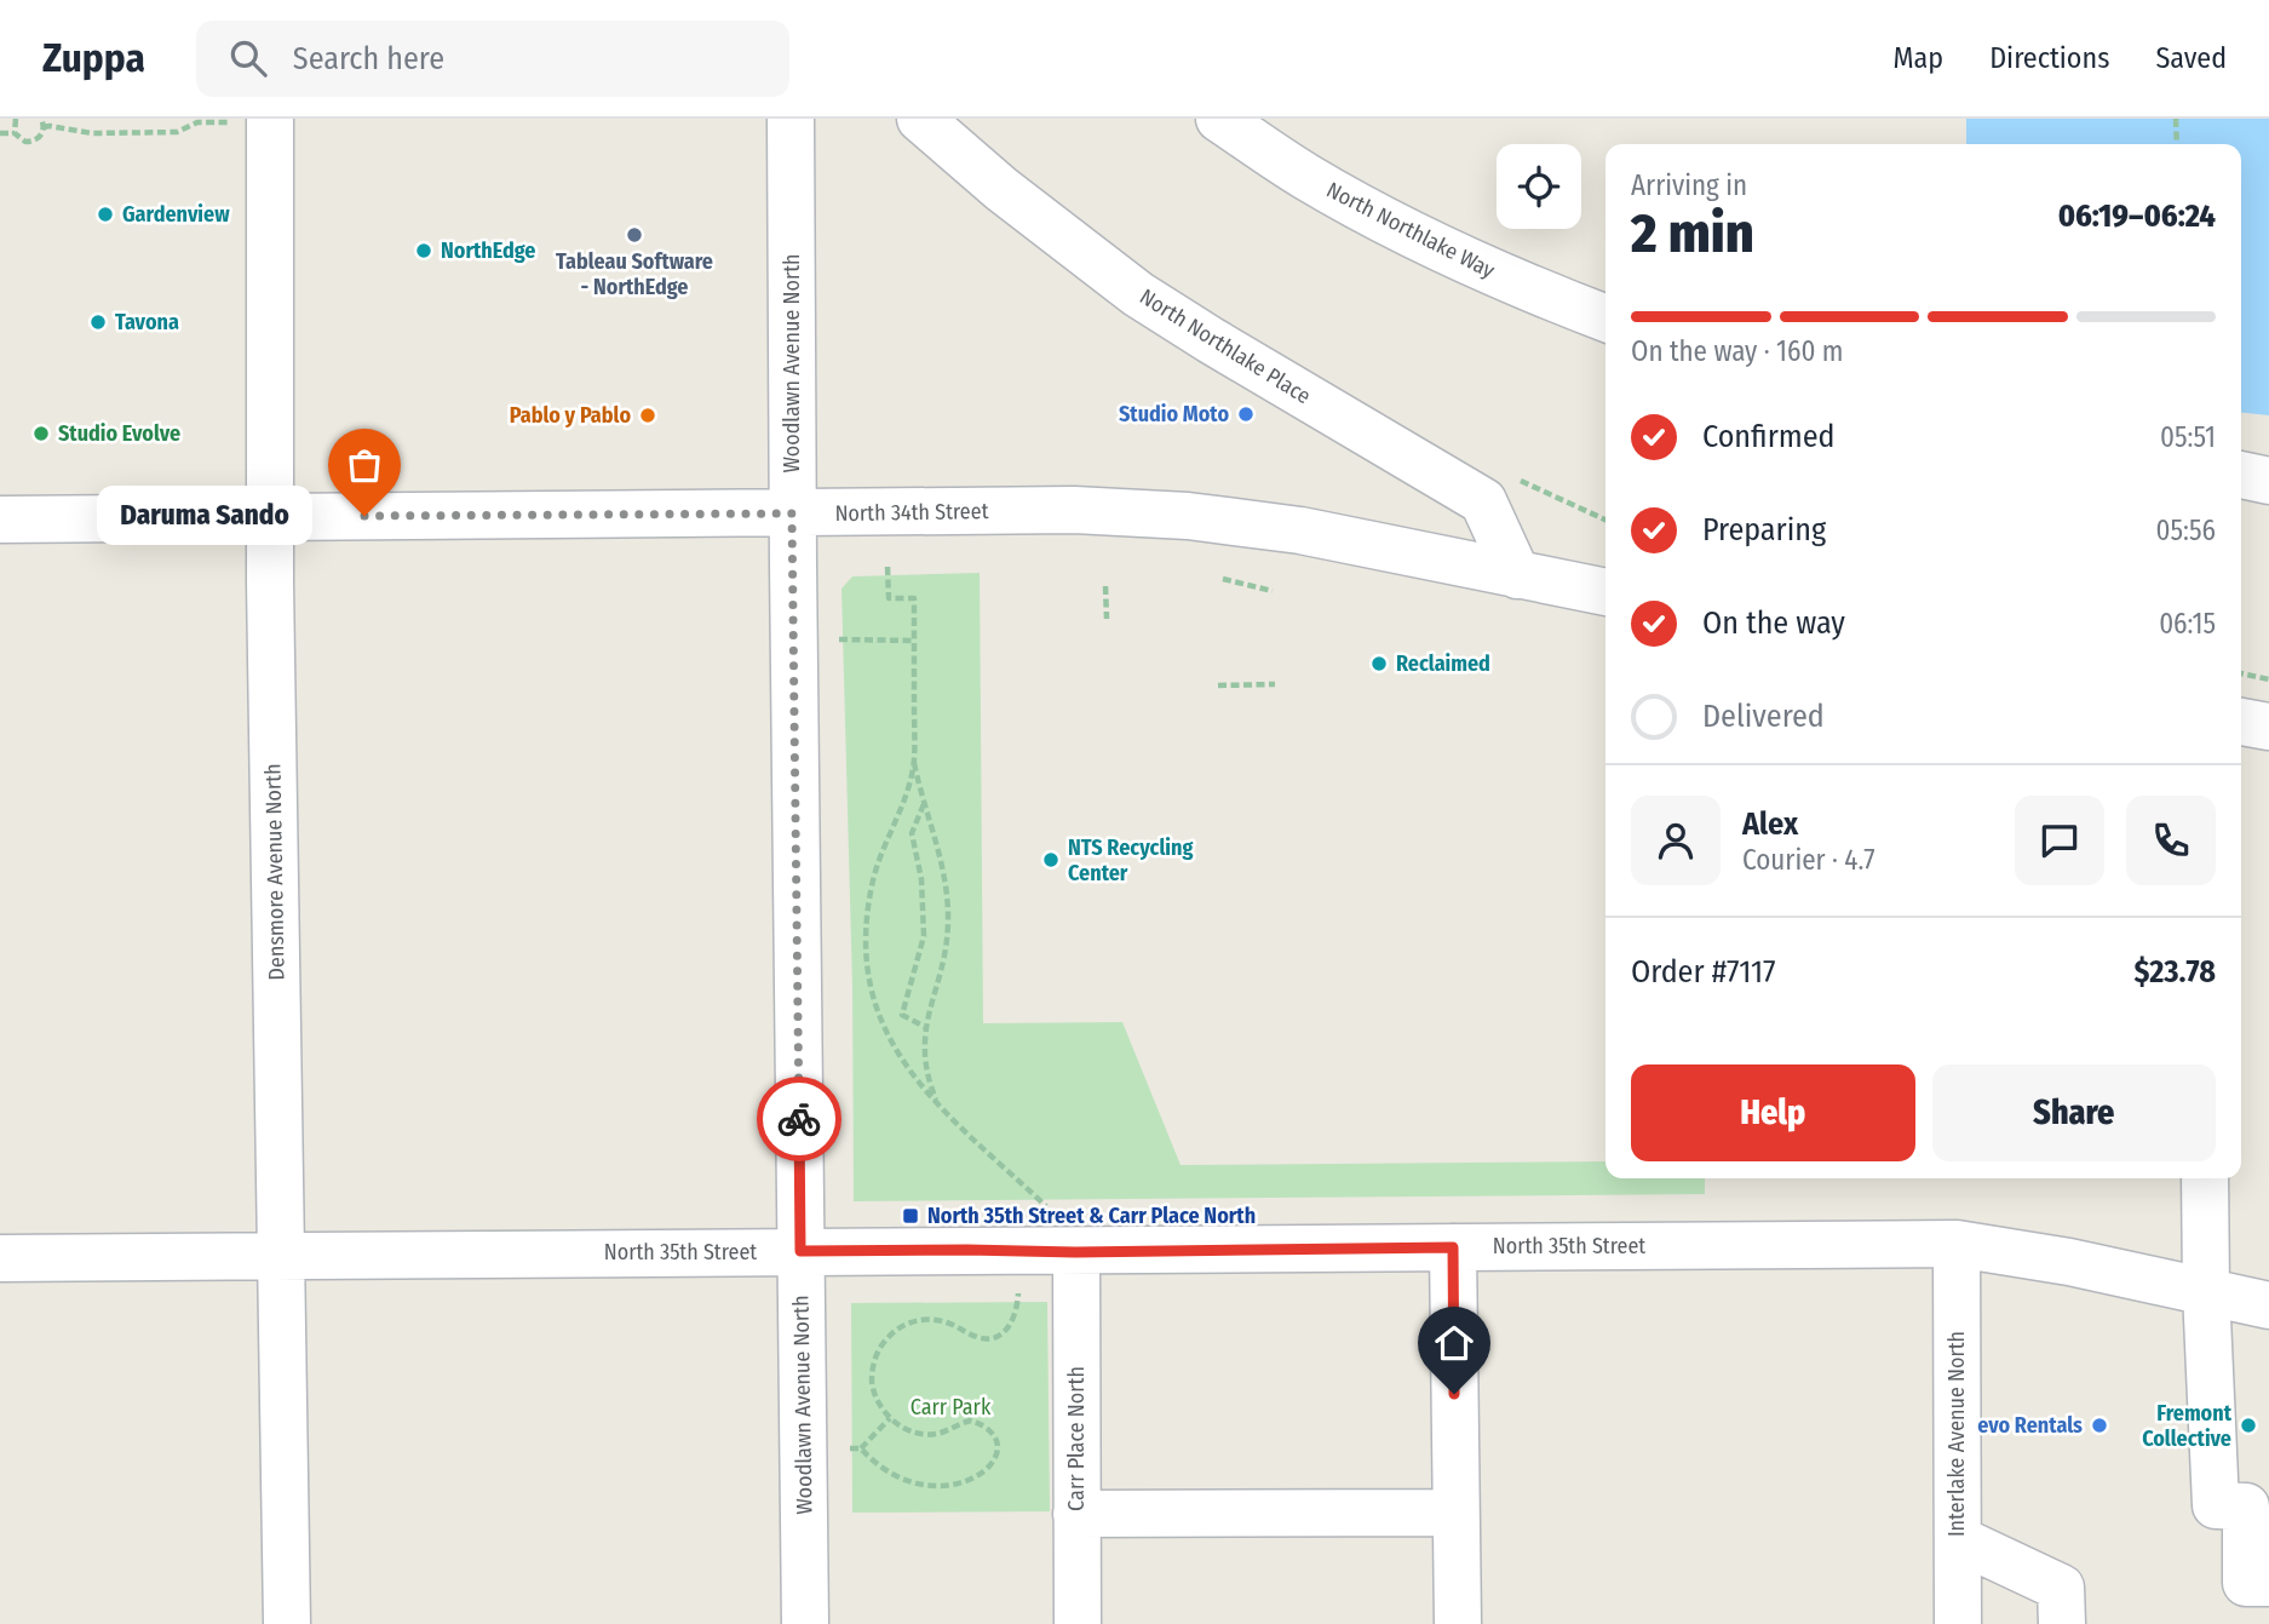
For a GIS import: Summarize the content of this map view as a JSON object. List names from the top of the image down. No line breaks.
{"streets":{"street":["North Northlake Way","North Northlake Place","Woodlawn Avenue North","North 34th Street","Densmore Avenue North","North 35th Street","Interlake Avenue North","Carr Place North"]},"crossings":[["North Northlake Place","North 34th Street"],["Woodlawn Avenue North","North 34th Street"],["Woodlawn Avenue North","North 35th Street"],["North 34th Street","Densmore Avenue North"],["Densmore Avenue North","North 35th Street"],["North 35th Street","Interlake Avenue North"],["North 35th Street","Carr Place North"]],"parks":["Carr Park"],"places":{"other":["Gardenview","Tableau Software - NorthEdge","NorthEdge","Tavona","Studio Moto","Pablo y Pablo","Studio Evolve","Daruma Sando","Reclaimed","NTS Recycling Center","evo Rentals","Fremont Collective"],"transit":["North 35th Street & Carr Place North"]},"page":{"header":"Zuppa","search":"Search here","nav":["Map","Directions","Saved"],"heading":["2 min","Arriving in","06:19–06:24"],"panel":["Alex","Courier · 4.7","Order #7117","$23.78"],"bar":"On the way · 160 m","list":[["Confirmed","05:51"],["Preparing","05:56"],["On the way","06:15"],"Delivered"],"bubble":"Daruma Sando","buttons":["Help","Share"]}}
